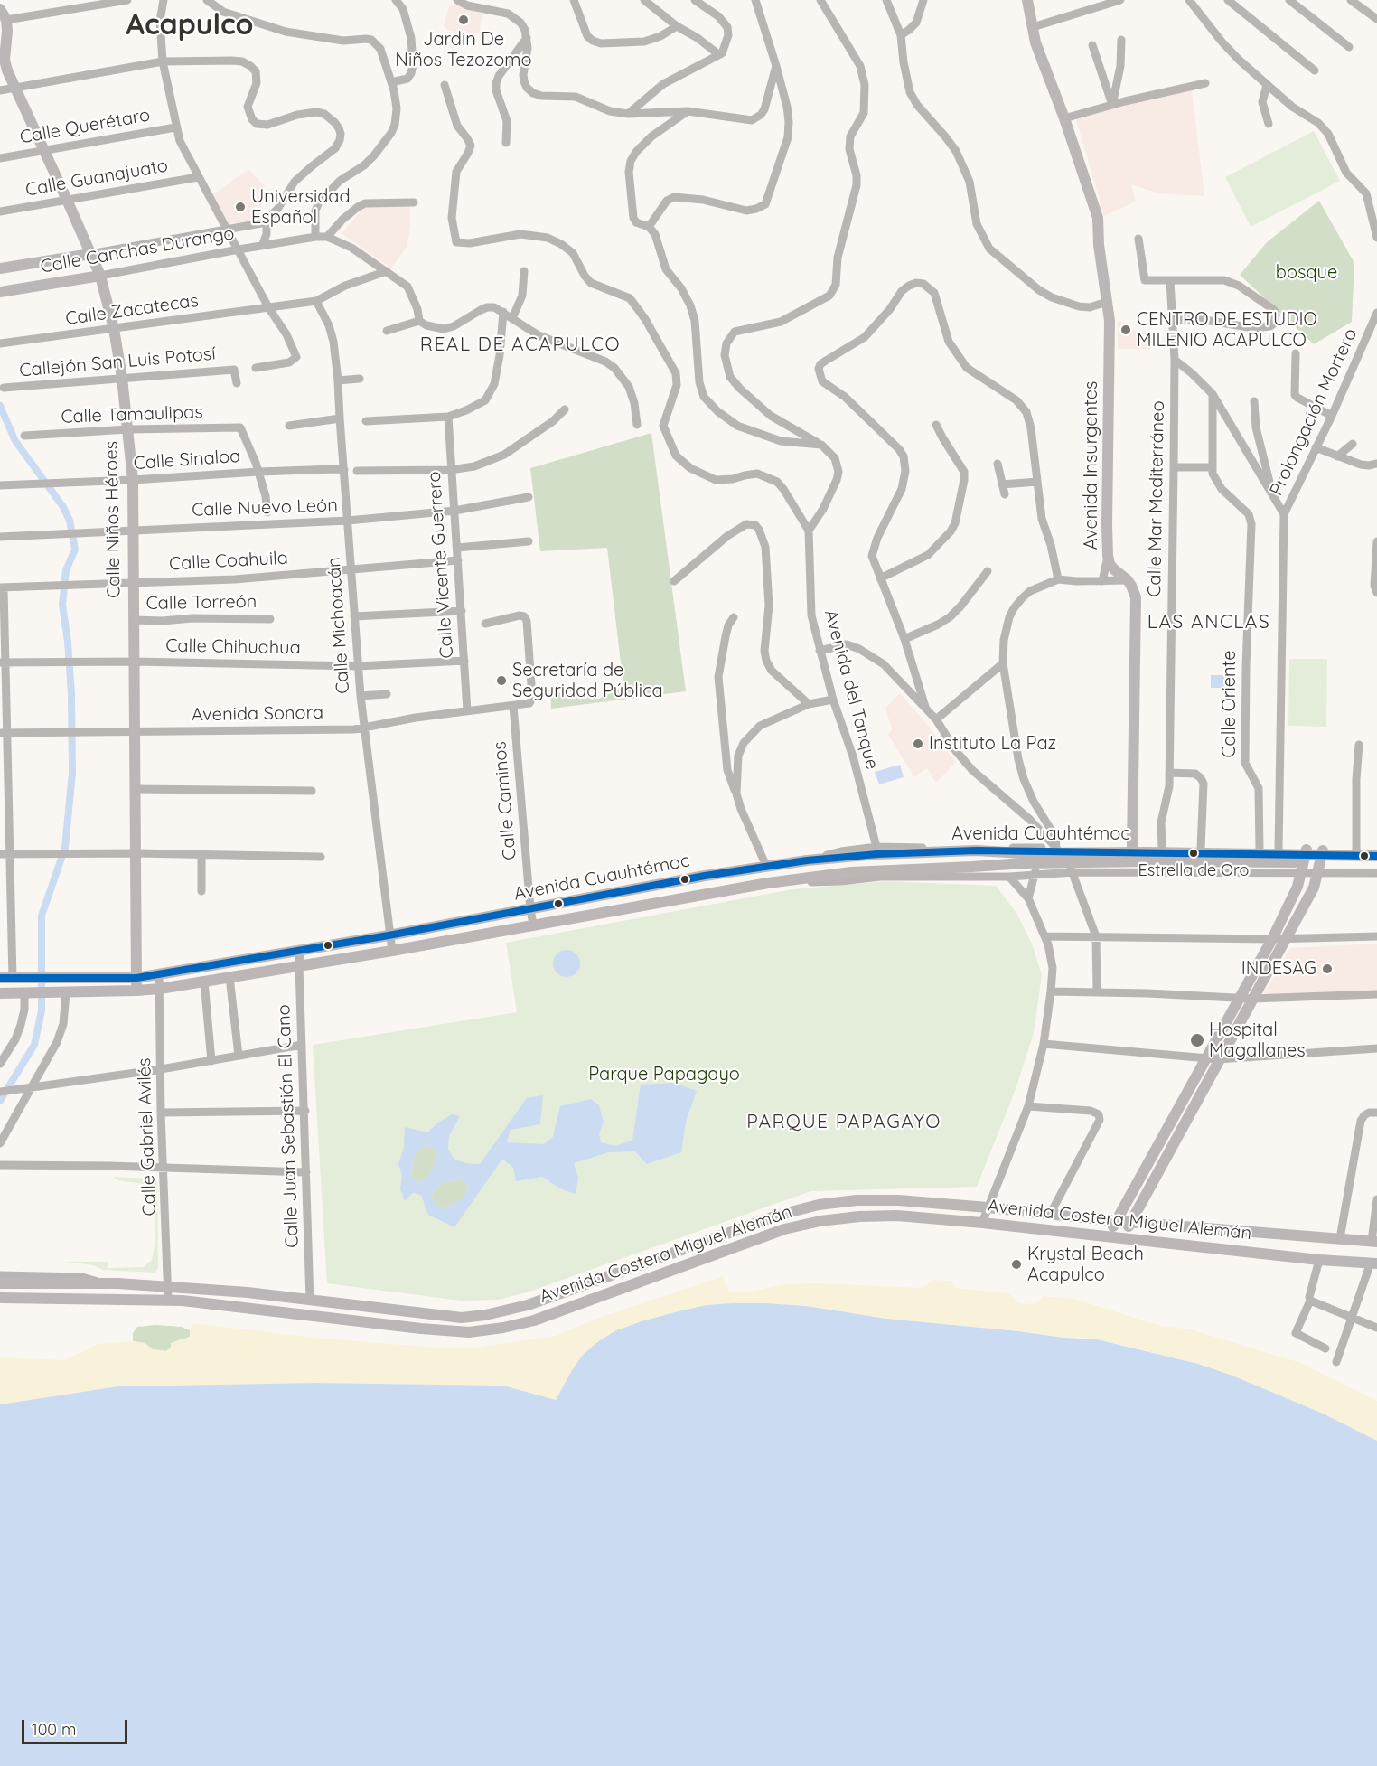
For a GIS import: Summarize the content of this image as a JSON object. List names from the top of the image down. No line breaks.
{"streets":{"main road":["Calle Canchas Durango","Avenida Insurgentes","Calle Niños Héroes","Avenida Cuauhtémoc","Avenida Costera Miguel Alemán"],"street":["Calle Querétaro","Calle Guanajuato","Calle Zacatecas","Callejón San Luis Potosí","Prolongación Mortero","Calle Tamaulipas","Calle Sinaloa","Calle Mar Mediterráneo","Calle Nuevo León","Calle Coahuila","Calle Vicente Guerrero","Calle Torreón","Calle Michoacán","Calle Chihuahua","Avenida del Tanque","Calle Oriente","Avenida Sonora","Calle Caminos","Calle Juan Sebastián El Cano","Calle Gabriel Avilés"]},"crossings":[["Calle Querétaro","Calle Niños Héroes"],["Calle Guanajuato","Calle Niños Héroes"],["Calle Canchas Durango","Calle Niños Héroes"],["Calle Zacatecas","Calle Niños Héroes"],["Calle Zacatecas","Calle Michoacán"],["Callejón San Luis Potosí","Calle Niños Héroes"],["Calle Tamaulipas","Calle Sinaloa"],["Calle Tamaulipas","Calle Niños Héroes"],["Calle Sinaloa","Calle Niños Héroes"],["Calle Sinaloa","Calle Michoacán"],["Calle Nuevo León","Calle Niños Héroes"],["Calle Nuevo León","Calle Vicente Guerrero"],["Calle Nuevo León","Calle Michoacán"],["Calle Niños Héroes","Calle Coahuila"],["Calle Niños Héroes","Calle Torreón"],["Calle Niños Héroes","Calle Chihuahua"],["Calle Niños Héroes","Avenida Sonora"],["Calle Niños Héroes","Avenida Cuauhtémoc"],["Calle Coahuila","Calle Vicente Guerrero"],["Calle Coahuila","Calle Michoacán"],["Calle Vicente Guerrero","Calle Chihuahua"],["Calle Vicente Guerrero","Avenida Sonora"],["Calle Michoacán","Calle Chihuahua"],["Calle Michoacán","Avenida Sonora"],["Calle Michoacán","Avenida Cuauhtémoc"],["Avenida Sonora","Calle Caminos"],["Calle Caminos","Avenida Cuauhtémoc"],["Avenida Cuauhtémoc","Calle Juan Sebastián El Cano"],["Avenida Cuauhtémoc","Calle Gabriel Avilés"],["Calle Juan Sebastián El Cano","Avenida Costera Miguel Alemán"],["Calle Gabriel Avilés","Avenida Costera Miguel Alemán"]],"districts":["Acapulco","REAL DE ACAPULCO","LAS ANCLAS","PARQUE PAPAGAYO"],"parks":["bosque","Parque Papagayo"],"places":["Jardin De Niños Tezozomo","Universidad Español","CENTRO DE ESTUDIO MILENIO ACAPULCO","Secretaría de Seguridad Pública","Instituto La Paz","Estrella de Oro","INDESAG","Hospital Magallanes","Krystal Beach Acapulco"],"scale_bar":"100 m"}
